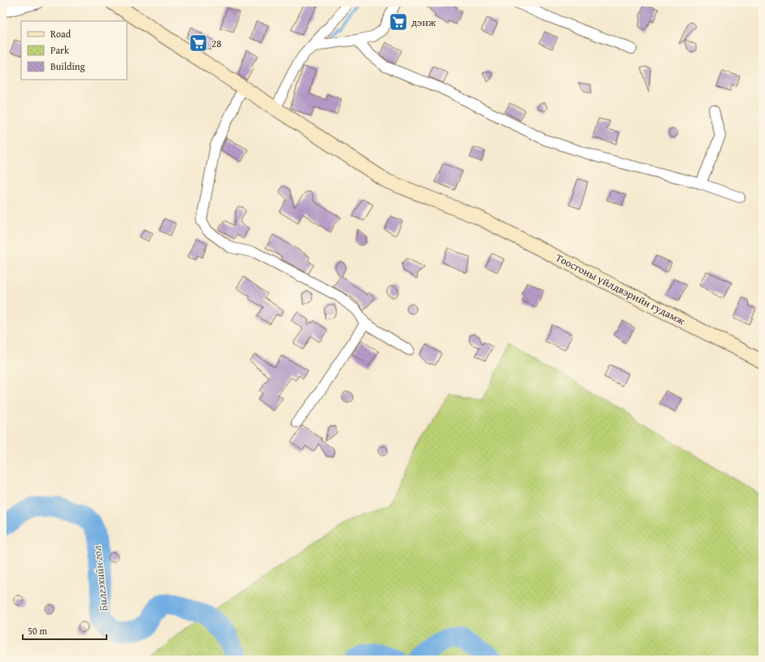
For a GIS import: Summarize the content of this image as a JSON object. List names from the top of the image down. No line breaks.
{"streets":{"main road":["Тоосгоны үйлдвэрийн гудамж"]},"water":["Билгэхийн гол"],"places":{"supermarket":["дэнж","28"]},"legend":["Road","Park","Building"],"scale_bar":"50 m"}
